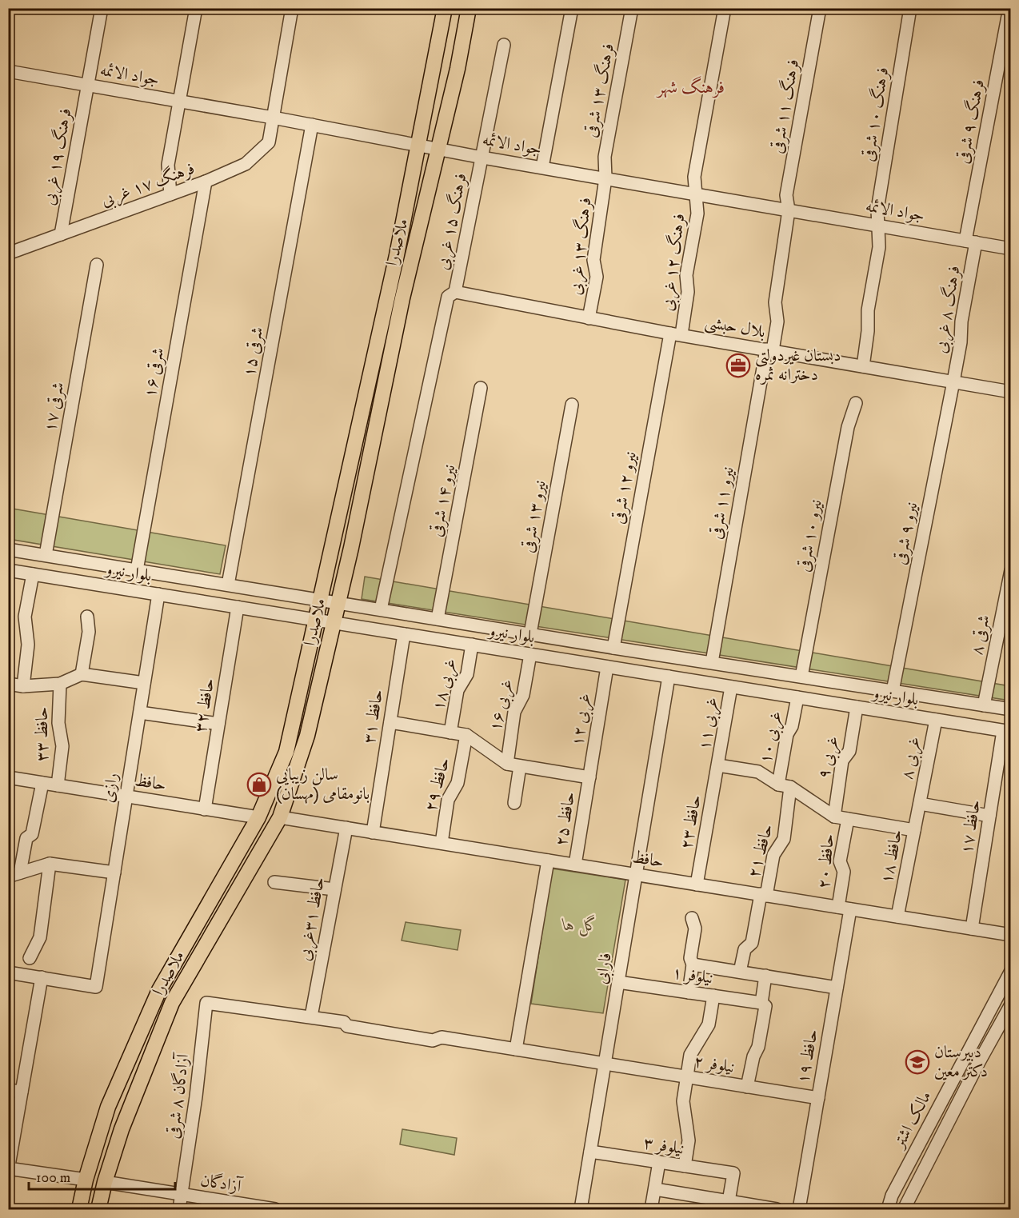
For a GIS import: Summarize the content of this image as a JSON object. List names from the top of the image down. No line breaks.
{"streets":{"main road":["ملاصدرا"],"street":["جواد الائمه","فرهنگ ۱۳ شرقی","فرهنگ ۱۱ شرقی","فرهنگ ۱۰ شرقی","فرهنگ ۹ شرقی","فرهنگ ۱۹ غربی","فرهنگ ۱۷ غربی","فرهنگ ۱۵ غربی","فرهنگ ۱۳ غربی","فرهنگ ۱۲ غربی","فرهنگ ۸ غربی","بلال حبشی","۱۵ شرقی","۱۶ شرقی","۱۷ شرقی","نیرو ۱۲ شرقی","نیرو ۱۴ شرقی","نیرو ۱۱ شرقی","نیرو ۱۳ شرقی","نیرو ۹ شرقی","نیرو ۱۰ شرقی","بلوار نیرو","۸ شرقی","۱۸ غربی","حافظ ۳۲","۱۶ غربی","حافظ ۳۱","۱۲ غربی","۱۱ غربی","حافظ ۳۳","۱۰ غربی","۹ غربی","۸ غربی","حافظ","حافظ ۲۹","رازی","حافظ ۲۵","حافظ ۲۳","حافظ ۱۷","حافظ ۲۱","حافظ ۱۸","حافظ ۲۰","حافظ ۳۱غربی","فارابی","نیلوفر ۱","حافظ ۱۹","نیلوفر ۲","آزادگان ۸ شرقی","مالک اشتر","نیلوفر ۳","آزادگان"]},"crossings":[["جواد الائمه","فرهنگ ۱۳ شرقی"],["جواد الائمه","فرهنگ ۱۱ شرقی"],["جواد الائمه","فرهنگ ۱۰ شرقی"],["جواد الائمه","فرهنگ ۹ شرقی"],["جواد الائمه","فرهنگ ۱۹ غربی"],["جواد الائمه","فرهنگ ۱۷ غربی"],["جواد الائمه","فرهنگ ۱۵ غربی"],["جواد الائمه","ملاصدرا"],["جواد الائمه","فرهنگ ۱۳ غربی"],["جواد الائمه","فرهنگ ۱۲ غربی"],["جواد الائمه","فرهنگ ۸ غربی"],["جواد الائمه","۱۵ شرقی"],["فرهنگ ۱۳ شرقی","فرهنگ ۱۳ غربی"],["فرهنگ ۱۱ شرقی","بلال حبشی"],["فرهنگ ۱۱ شرقی","نیرو ۱۱ شرقی"],["فرهنگ ۱۰ شرقی","بلال حبشی"],["فرهنگ ۹ شرقی","فرهنگ ۸ غربی"],["فرهنگ ۱۹ غربی","فرهنگ ۱۷ غربی"],["فرهنگ ۱۷ غربی","۱۶ شرقی"],["فرهنگ ۱۵ غربی","بلال حبشی"],["فرهنگ ۱۵ غربی","بلوار نیرو"],["ملاصدرا","بلوار نیرو"],["ملاصدرا","حافظ"],["ملاصدرا","آزادگان"],["فرهنگ ۱۳ غربی","بلال حبشی"],["فرهنگ ۱۲ غربی","بلال حبشی"],["فرهنگ ۱۲ غربی","نیرو ۱۲ شرقی"],["فرهنگ ۸ غربی","بلال حبشی"],["فرهنگ ۸ غربی","نیرو ۹ شرقی"],["بلال حبشی","نیرو ۱۲ شرقی"],["بلال حبشی","نیرو ۱۱ شرقی"],["بلال حبشی","نیرو ۹ شرقی"],["۱۵ شرقی","بلوار نیرو"],["۱۶ شرقی","بلوار نیرو"],["۱۷ شرقی","بلوار نیرو"],["نیرو ۱۲ شرقی","بلوار نیرو"],["نیرو ۱۴ شرقی","بلوار نیرو"],["نیرو ۱۱ شرقی","بلوار نیرو"],["نیرو ۱۳ شرقی","بلوار نیرو"],["نیرو ۹ شرقی","بلوار نیرو"],["نیرو ۱۰ شرقی","بلوار نیرو"],["بلوار نیرو","۸ شرقی"],["بلوار نیرو","۱۸ غربی"],["بلوار نیرو","حافظ ۳۲"],["بلوار نیرو","۱۶ غربی"],["بلوار نیرو","حافظ ۳۱"],["بلوار نیرو","۱۲ غربی"],["بلوار نیرو","۱۱ غربی"],["بلوار نیرو","۱۰ غربی"],["بلوار نیرو","۹ غربی"],["بلوار نیرو","۸ غربی"],["بلوار نیرو","رازی"],["بلوار نیرو","حافظ ۱۷"],["بلوار نیرو","فارابی"],["حافظ ۳۲","حافظ"],["حافظ ۳۱","حافظ"],["۱۲ غربی","حافظ ۲۵"],["۱۱ غربی","حافظ ۲۳"],["حافظ ۳۳","حافظ"],["۱۰ غربی","حافظ ۲۱"],["۸ غربی","حافظ ۱۸"],["حافظ","حافظ ۲۹"],["حافظ","رازی"],["حافظ","حافظ ۲۵"],["حافظ","حافظ ۲۳"],["حافظ","حافظ ۱۷"],["حافظ","حافظ ۲۱"],["حافظ","حافظ ۱۸"],["حافظ","حافظ ۲۰"],["حافظ","حافظ ۳۱غربی"],["حافظ","فارابی"],["حافظ","حافظ ۱۹"],["حافظ ۲۰","حافظ ۱۹"],["حافظ ۳۱غربی","نیلوفر ۲"],["فارابی","نیلوفر ۱"],["فارابی","نیلوفر ۲"],["فارابی","نیلوفر ۳"],["حافظ ۱۹","نیلوفر ۲"],["نیلوفر ۲","آزادگان ۸ شرقی"],["آزادگان ۸ شرقی","آزادگان"]],"districts":["فرهنگ شهر"],"parks":["گل ها"],"places":{"office":["دبستان غیردولتی دخترانه ثمره"],"shop":["سالن زیبایی بانومقامی (مهسان)"],"school or university":["دبیرستان دکتر معین"]},"scale_bar":"100 m"}
